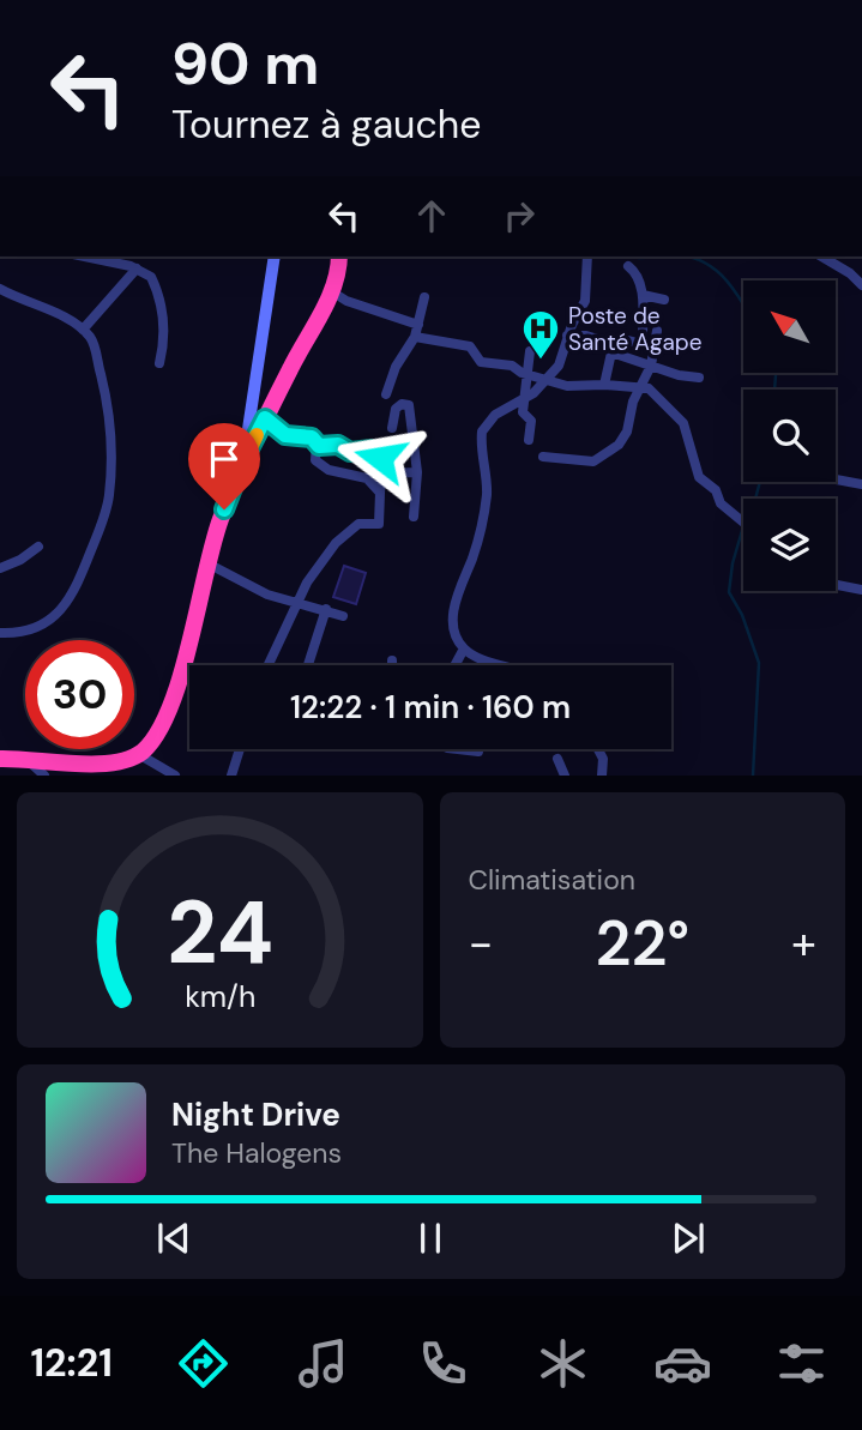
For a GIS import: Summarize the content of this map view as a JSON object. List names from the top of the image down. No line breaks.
{"places":{"hospital":["Poste de Santé Agape"]},"north":"top left","page":{"turn":["90 m","Tournez à gauche"],"limit":"30","trip":"12:22 · 1 min · 160 m","tile":"Climatisation","heat":["−","22°","+"],"song":["Night Drive","The Halogens"],"tabs":"12:21","gauge":["24","km/h"]}}
